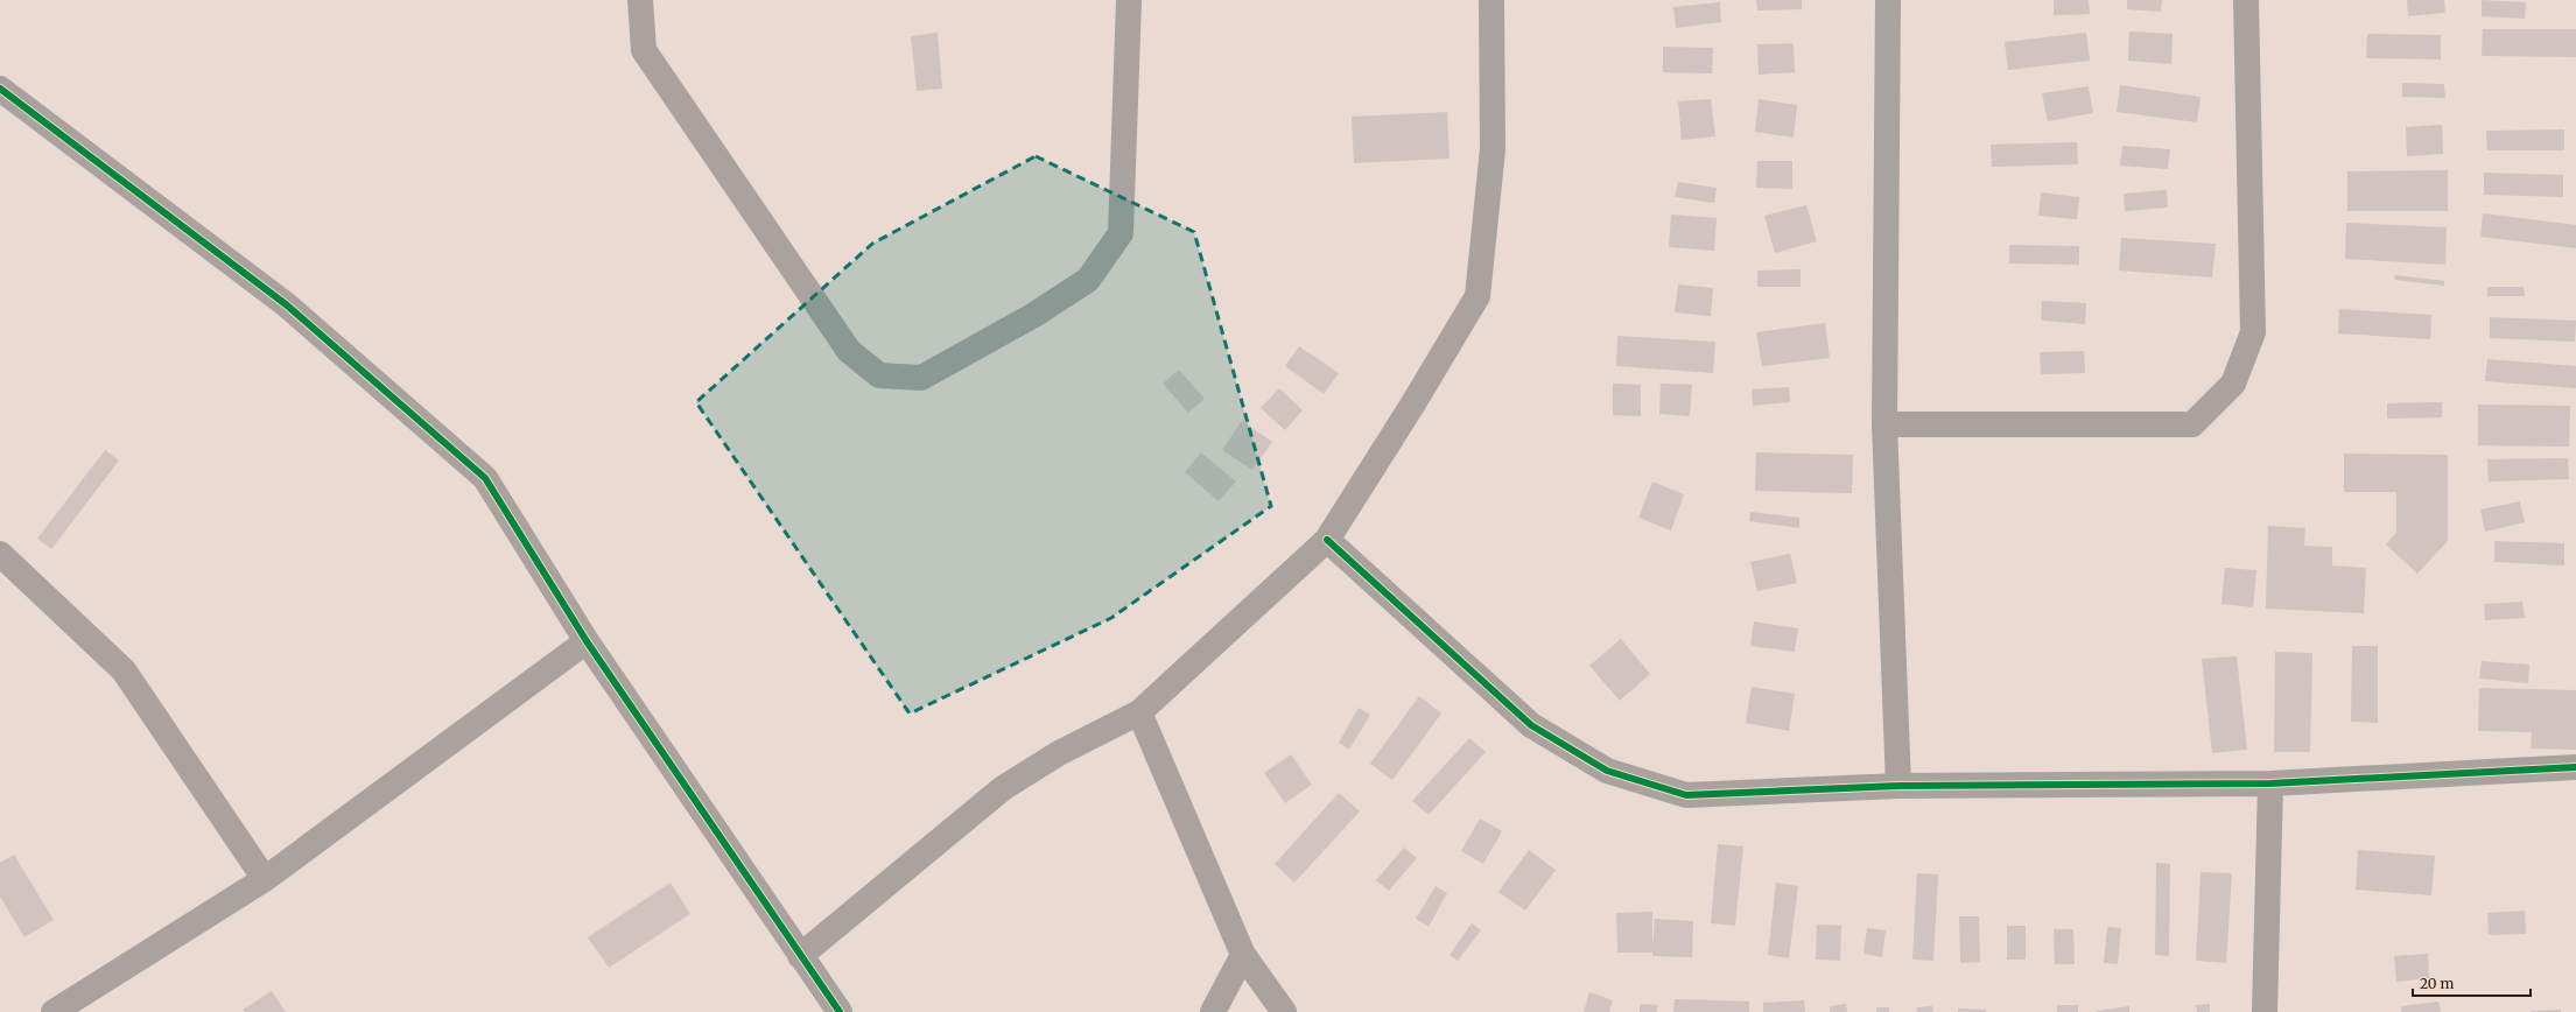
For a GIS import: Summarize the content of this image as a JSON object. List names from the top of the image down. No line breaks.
{"scale_bar":"20 m"}
